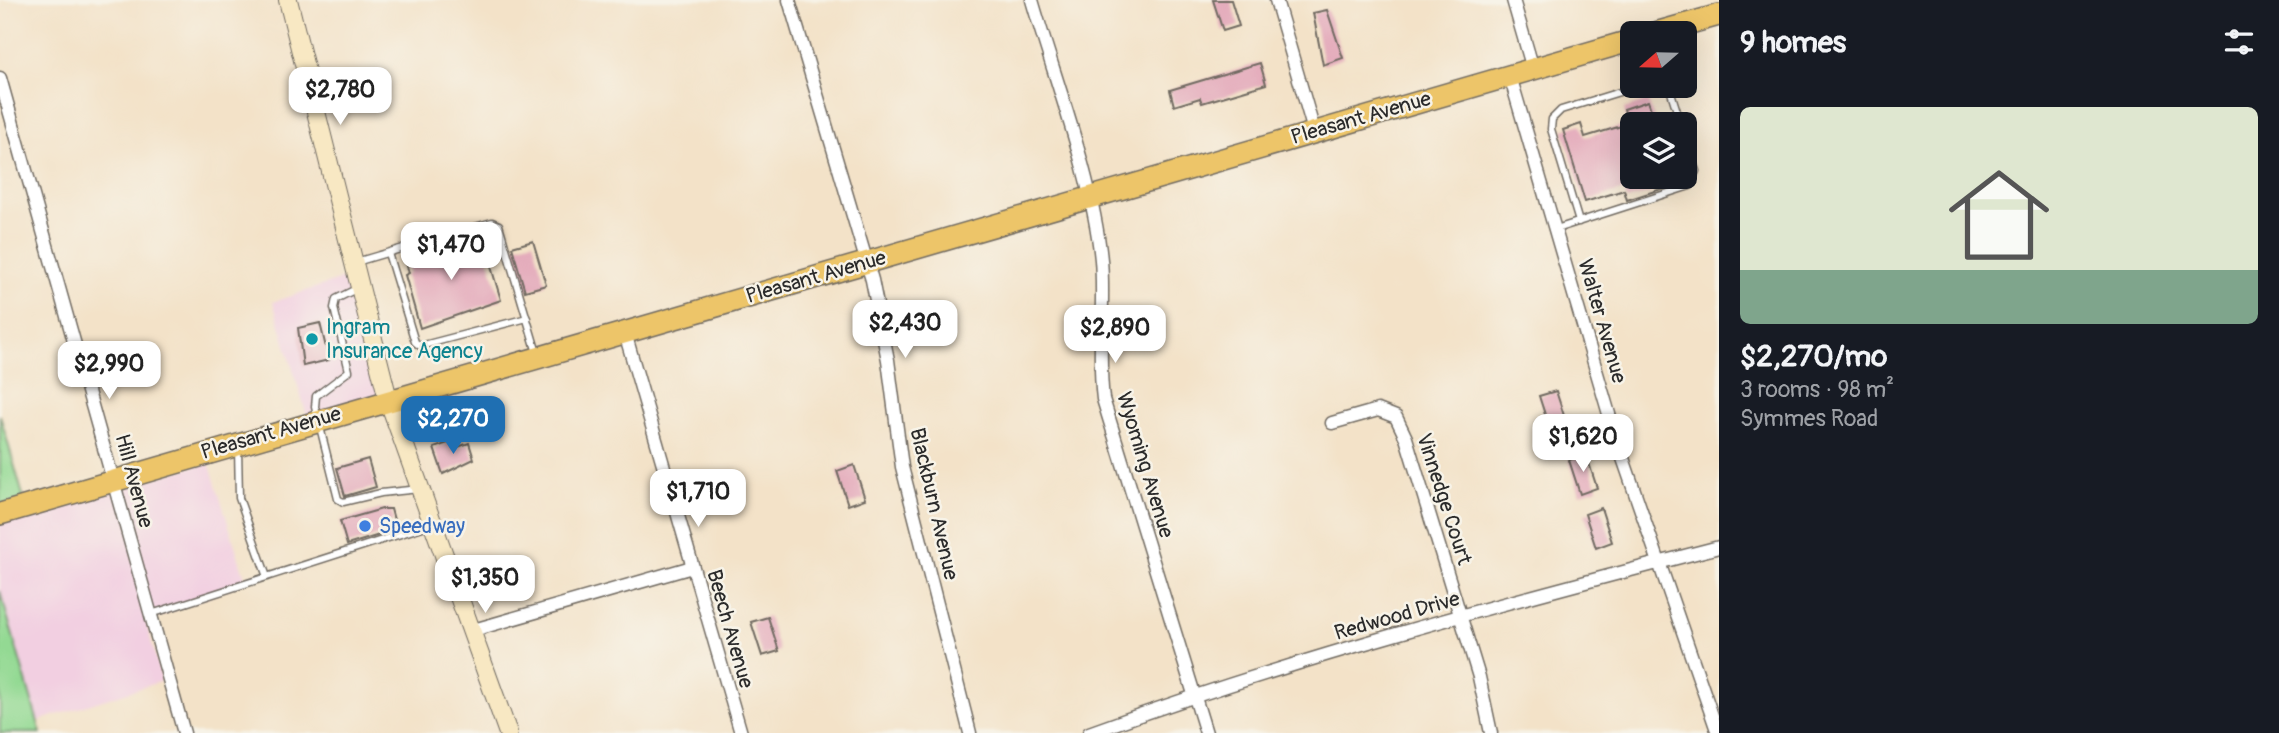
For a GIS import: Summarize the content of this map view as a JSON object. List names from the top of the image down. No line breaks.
{"streets":{"main road":["Pleasant Avenue"],"street":["Walter Avenue","Wyoming Avenue","Hill Avenue","Vinnedge Court","Blackburn Avenue","Redwood Drive","Beech Avenue"]},"crossings":[["Pleasant Avenue","Walter Avenue"],["Pleasant Avenue","Wyoming Avenue"],["Pleasant Avenue","Hill Avenue"],["Pleasant Avenue","Blackburn Avenue"],["Pleasant Avenue","Beech Avenue"],["Walter Avenue","Redwood Drive"],["Wyoming Avenue","Redwood Drive"],["Vinnedge Court","Redwood Drive"]],"places":["Ingram Insurance Agency","Speedway"],"north":"left","page":{"heading":"9 homes","price":["$2,780","$1,470","$2,430","$2,890","$2,990","$2,270","$1,620","$1,710","$1,350"],"list":[{"name":"$2,270/mo","note":"3 rooms · 98 m² · Symmes Road"}]}}
